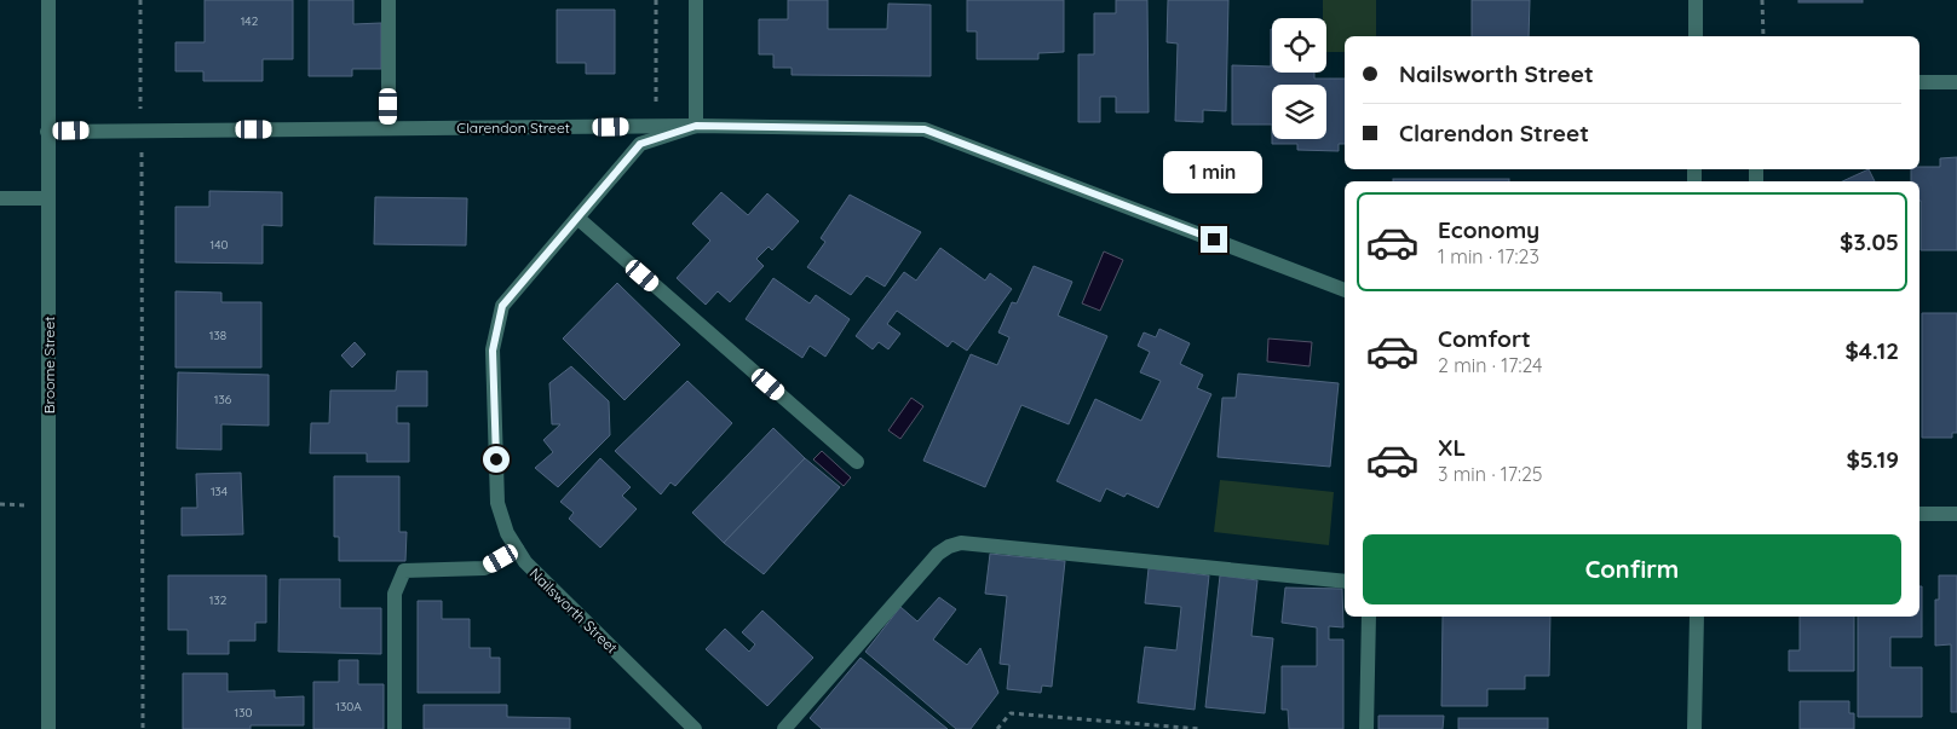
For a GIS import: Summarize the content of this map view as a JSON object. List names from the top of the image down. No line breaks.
{"streets":{"street":["Clarendon Street","Broome Street","Nailsworth Street"]},"crossings":[["Clarendon Street","Broome Street"],["Clarendon Street","Nailsworth Street"]],"house_numbers":["142","140","138","136","134","132","130A","130"],"page":{"banner":["Nailsworth Street","Clarendon Street"],"bubble":"1 min","list":[{"name":"Economy","note":"1 min · 17:23","value":"$3.05"},{"name":"Comfort","note":"2 min · 17:24","value":"$4.12"},{"name":"XL","note":"3 min · 17:25","value":"$5.19"}],"buttons":"Confirm"}}
